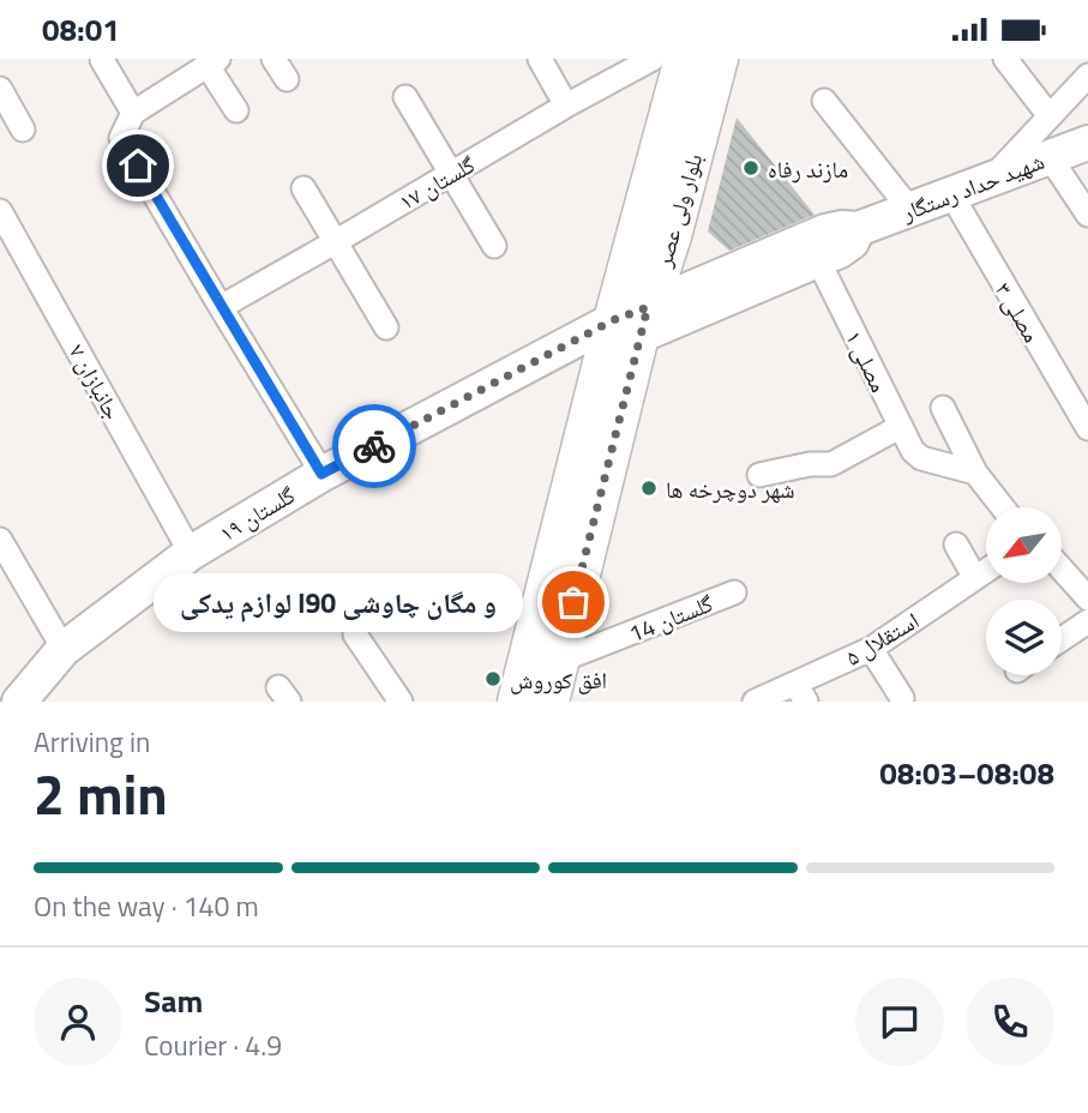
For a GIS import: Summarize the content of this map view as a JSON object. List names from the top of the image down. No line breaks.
{"streets":{"main road":["شهید حداد رستگار","بلوار ولی عصر","گلستان ۱۹"],"street":["گلستان ۱۷","مصلی ۳","مصلی ۱","جانبازان ۷","گلستان 14","استقلال ۵"]},"crossings":[["گلستان ۱۷","بلوار ولی عصر"],["شهید حداد رستگار","بلوار ولی عصر"],["شهید حداد رستگار","مصلی ۳"],["شهید حداد رستگار","مصلی ۱"],["شهید حداد رستگار","گلستان ۱۹"],["بلوار ولی عصر","گلستان ۱۹"],["بلوار ولی عصر","گلستان 14"],["جانبازان ۷","گلستان ۱۹"]],"places":["مازند رفاه","شهر دوچرخه ها","لوازم یدکی l90 و مگان چاوشی","افق کوروش"],"north":"bottom left","page":{"status":"08:01","bubble":"لوازم یدکی l90 و مگان چاوشی","heading":["2 min","Arriving in","08:03–08:08"],"panel":["Sam","Courier · 4.9"],"bar":"On the way · 140 m"}}
